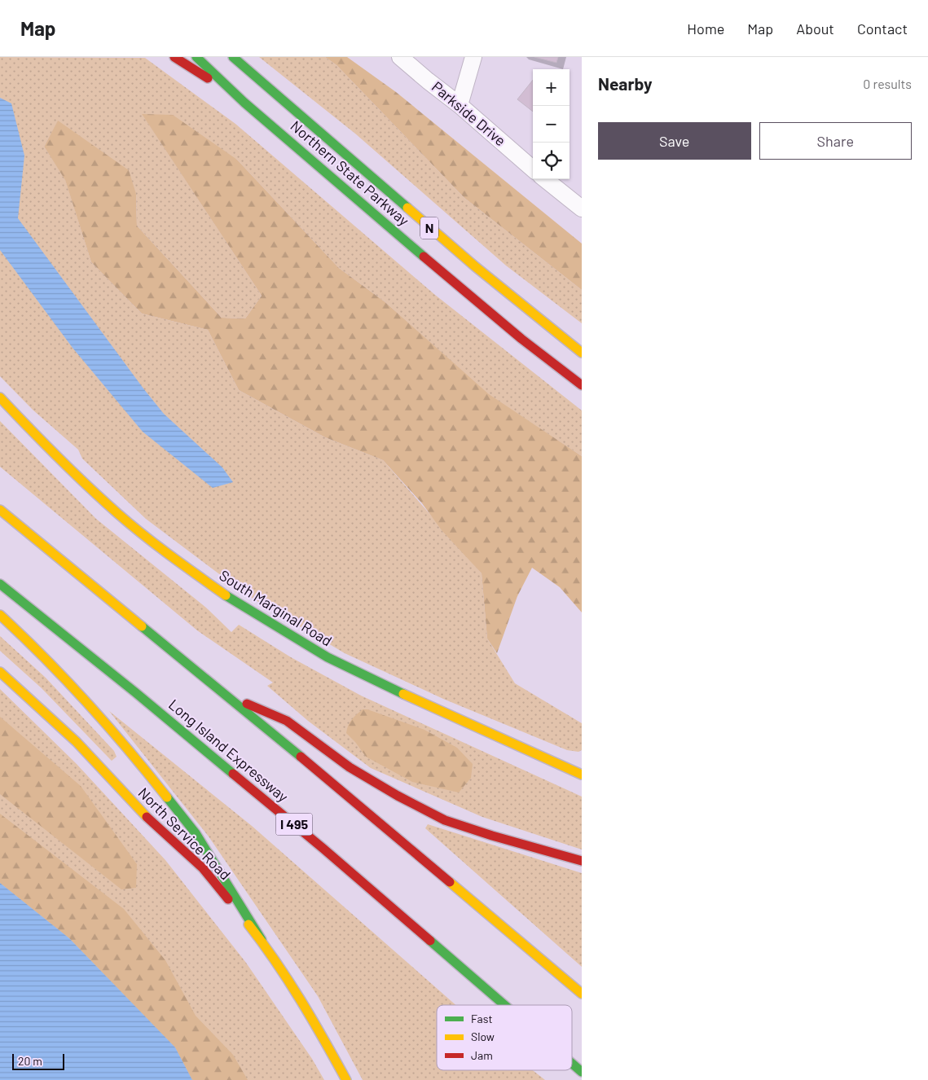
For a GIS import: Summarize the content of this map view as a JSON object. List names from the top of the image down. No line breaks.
{"streets":{"main road":["Northern State Parkway","N","South Marginal Road","Long Island Expressway","I 495","North Service Road"],"street":["Parkside Drive"]},"legend":["Fast","Slow","Jam"],"scale_bar":"20 m","page":{"header":"Map","nav":["Home","Map","About","Contact"],"heading":["Nearby","0 results"],"map_buttons":["+","−"],"buttons":["Save","Share"],"scale":"20 m"}}
